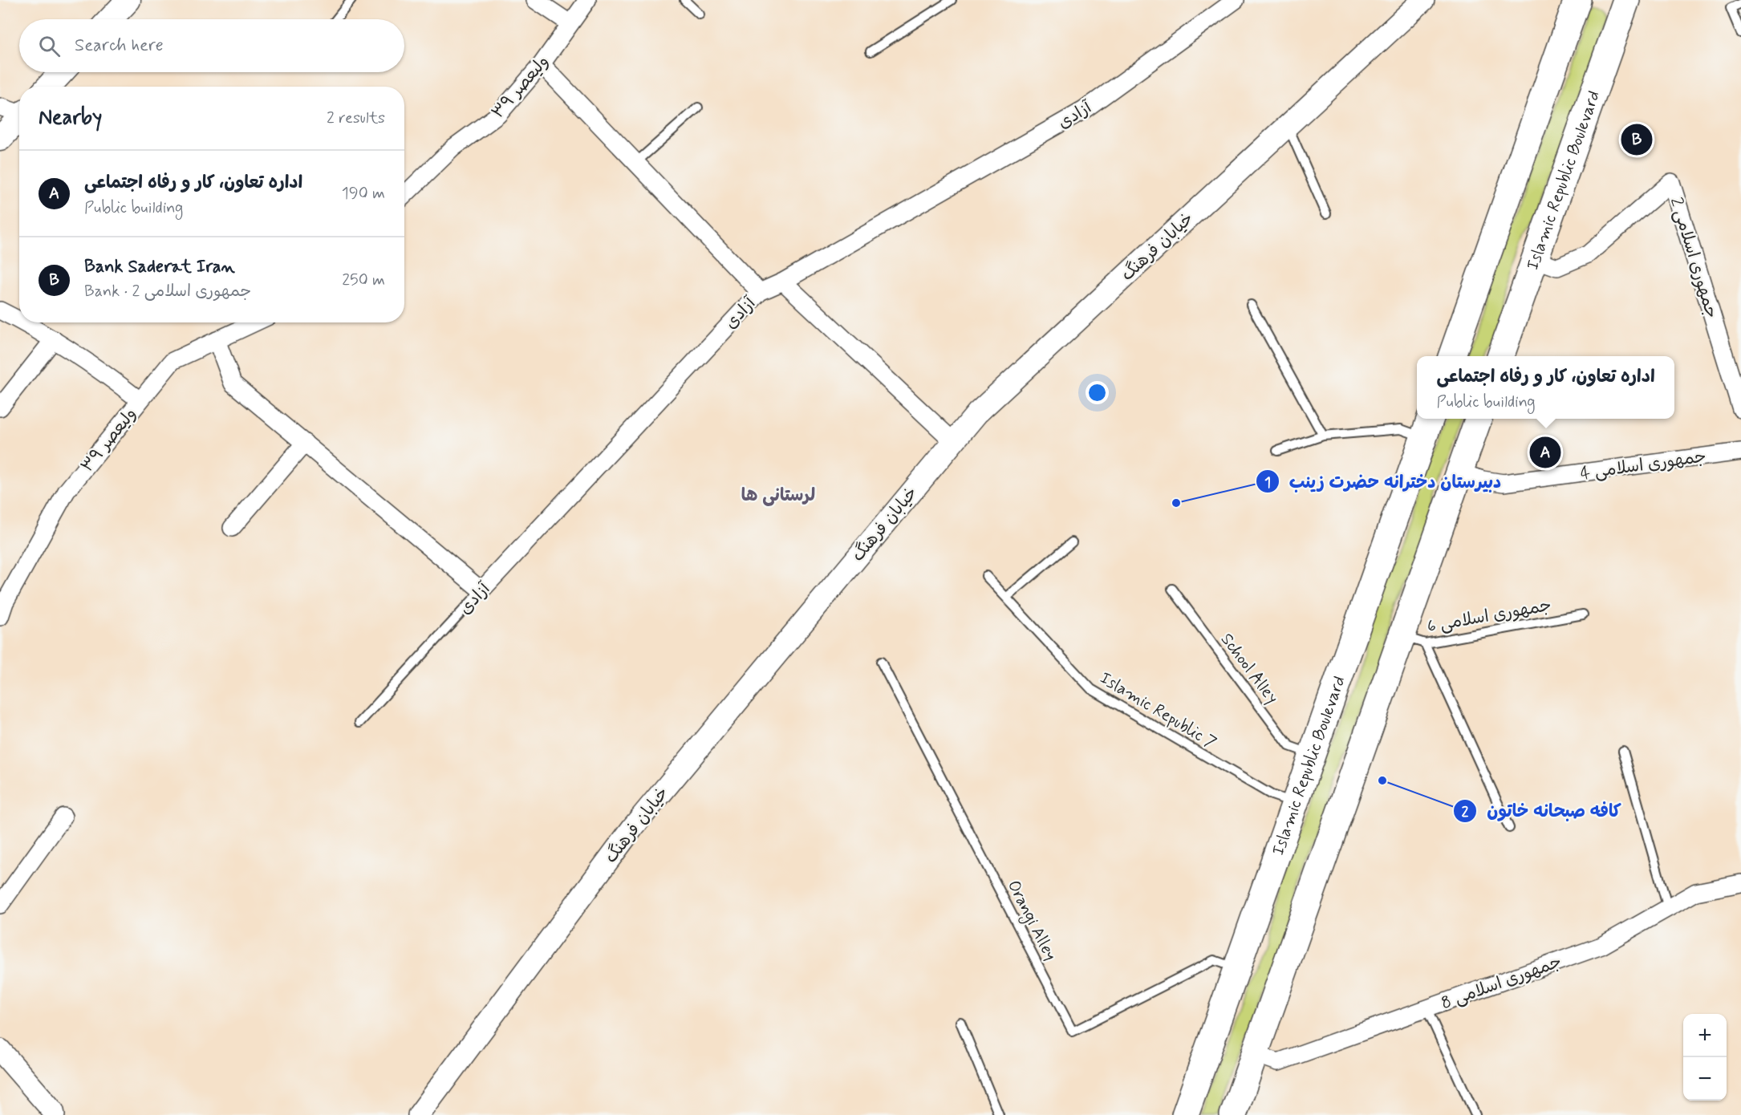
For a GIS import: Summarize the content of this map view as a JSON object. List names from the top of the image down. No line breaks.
{"streets":{"main road":["Islamic Republic Boulevard"],"street":["ولیعصر ۳۹","آزادی","خیابان فرهنگ","جمهوری اسلامی 2","جمهوری اسلامی 4","جمهوری اسلامی 8"],"lane":["جمهوری اسلامی 6","School Alley","Islamic Republic 7","Orangi Alley"]},"crossings":[["Islamic Republic Boulevard","جمهوری اسلامی 2"],["Islamic Republic Boulevard","School Alley"],["Islamic Republic Boulevard","Islamic Republic 7"],["Islamic Republic Boulevard","Orangi Alley"]],"districts":["لرستانی ها"],"places":["دبیرستان دخترانه حضرت زینب","کافه صبحانه خاتون"],"page":{"search":"Search here","heading":["Nearby","2 results"],"pins":["B","A"],"list":[{"mark":"A","name":"اداره تعاون، کار و رفاه اجتماعی","note":"Public building","value":"190 m"},{"mark":"B","name":"Bank Saderat Iran","note":"Bank · جمهوری اسلامی 2","value":"250 m"}],"popup":["اداره تعاون، کار و رفاه اجتماعی","Public building"],"map_buttons":["+","−"]}}
